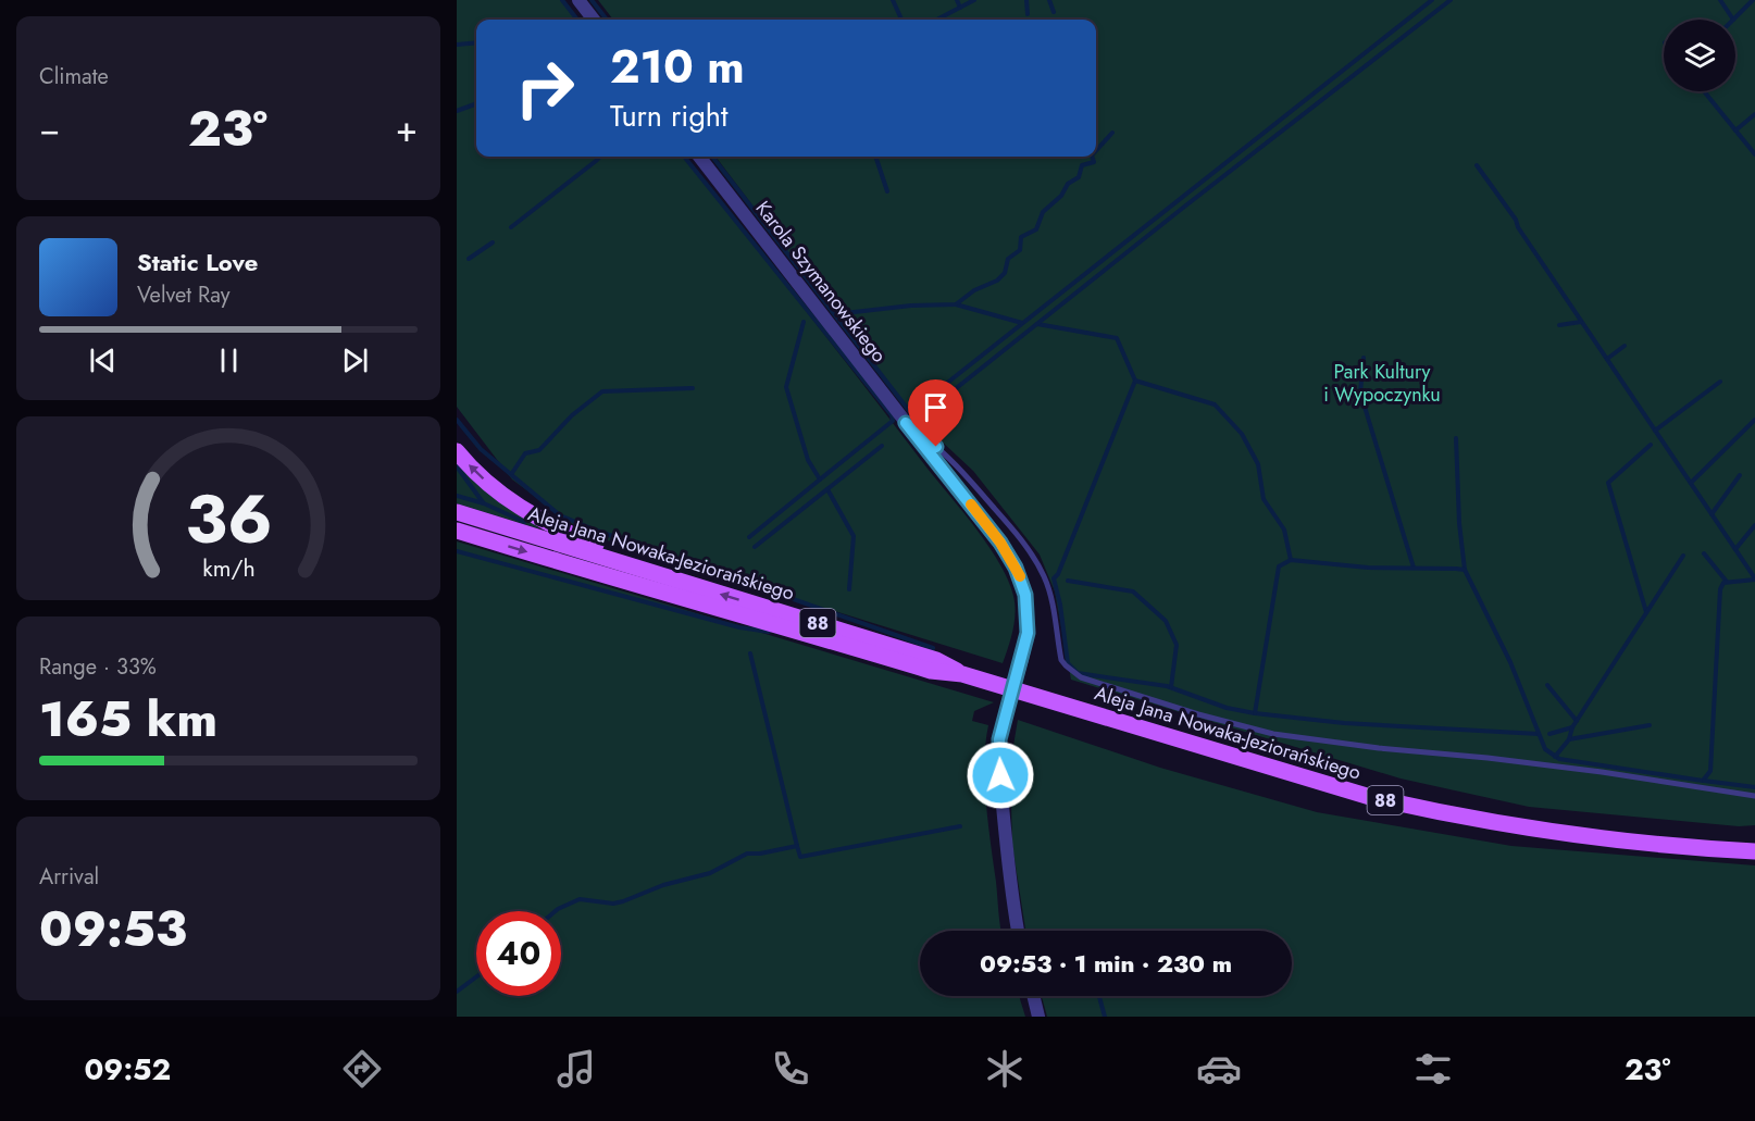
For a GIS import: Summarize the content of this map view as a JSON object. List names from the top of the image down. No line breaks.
{"streets":{"main road":["Aleja Jana Nowaka-Jeziorańskiego","88"],"street":["Karola Szymanowskiego"]},"parks":["Park Kultury i Wypoczynku"],"page":{"tile":["Climate",["Range · 33%","165 km"],["Arrival","09:53"]],"turn":["210 m","Turn right"],"heat":["−","23°","+"],"song":["Static Love","Velvet Ray"],"limit":"40","trip":"09:53 · 1 min · 230 m","tabs":["09:52","23°"],"gauge":["36","km/h"]}}
